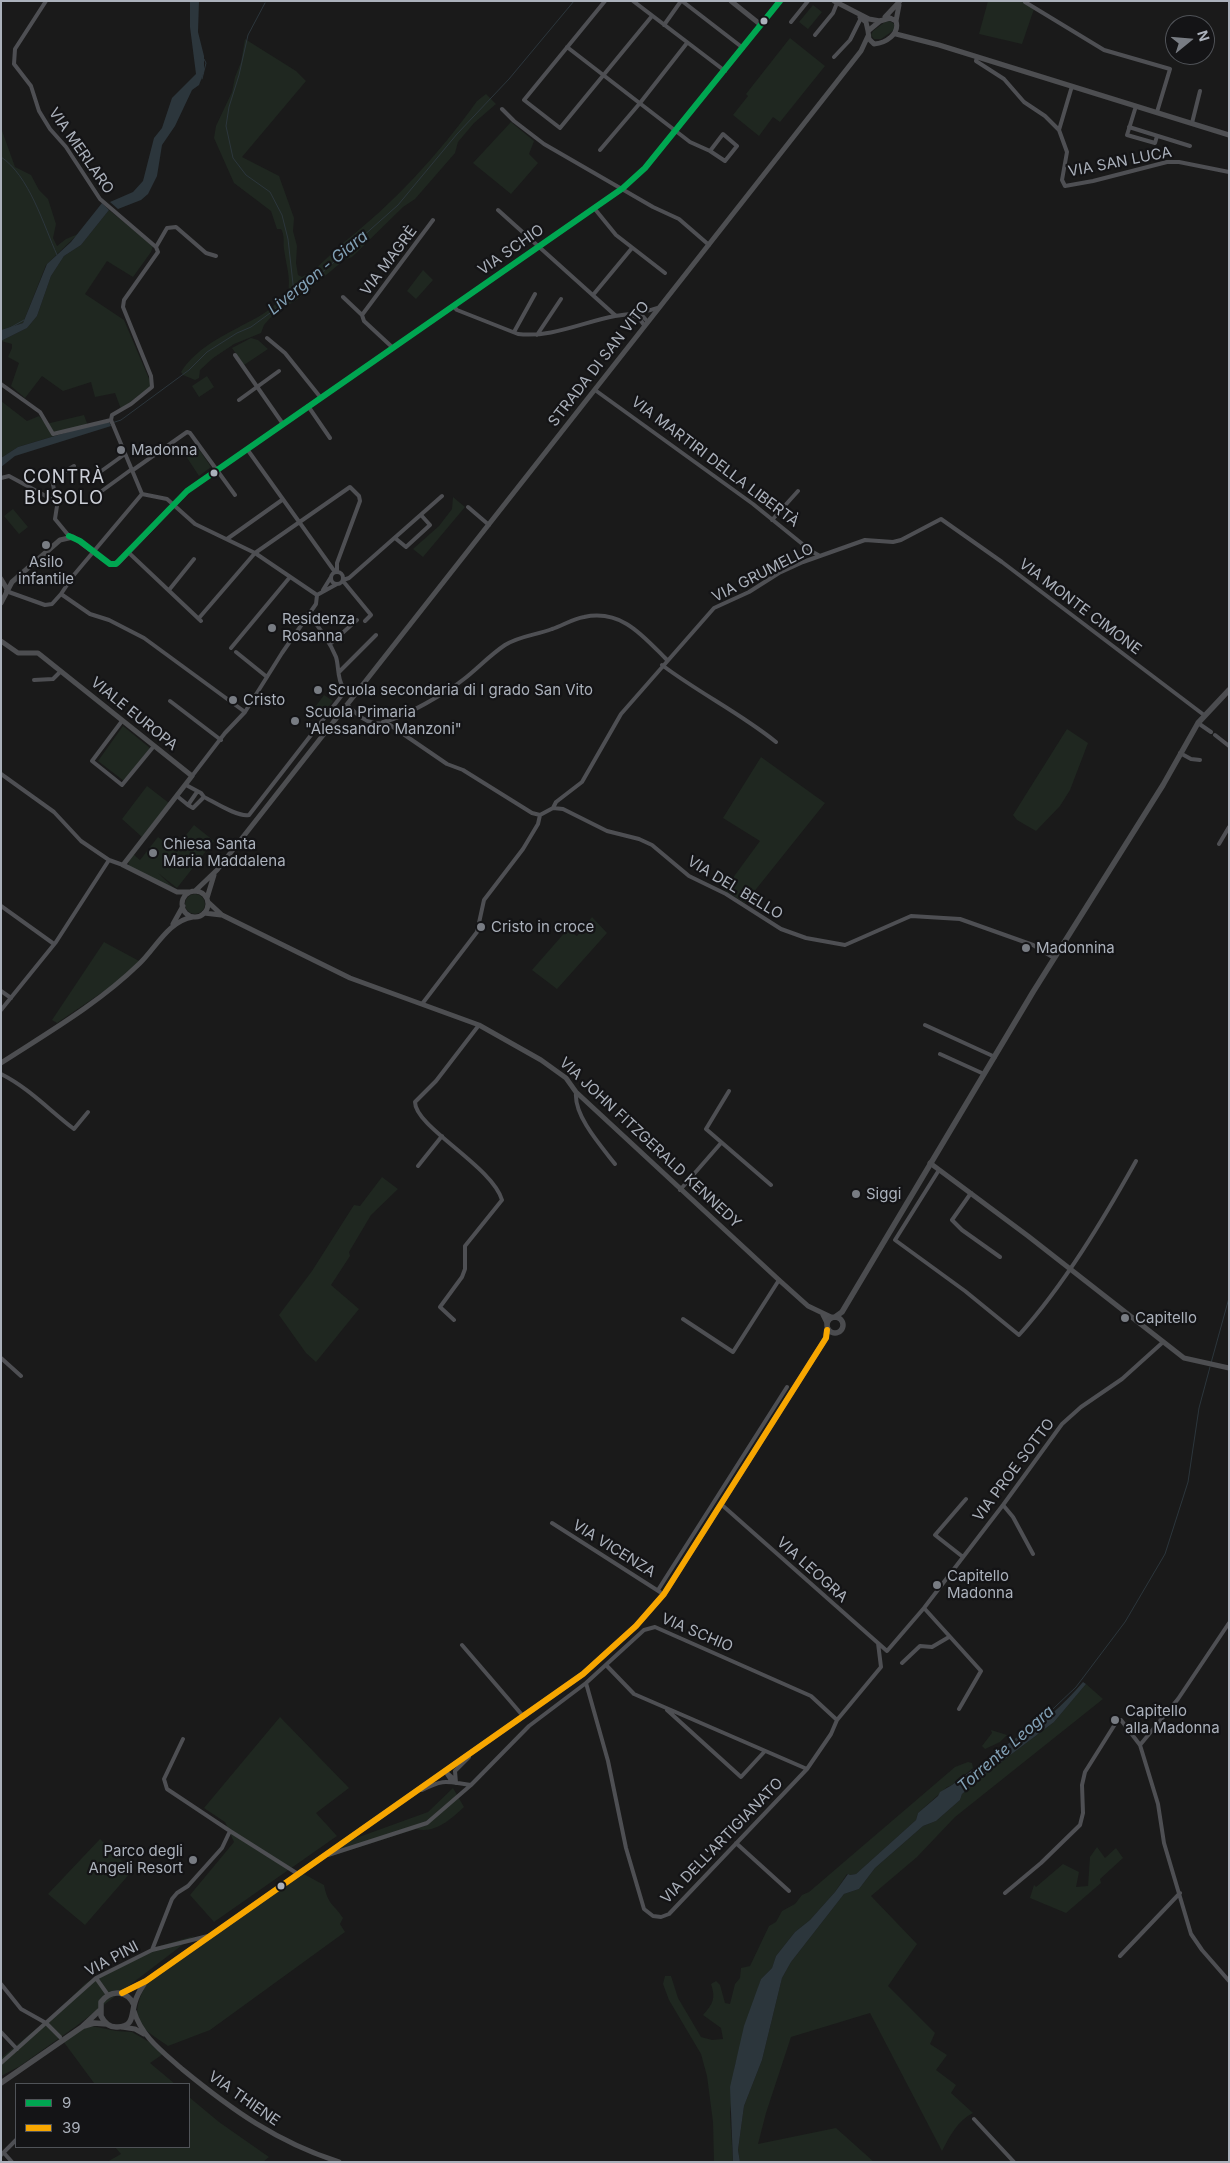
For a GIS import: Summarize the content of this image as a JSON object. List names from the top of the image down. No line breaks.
{"streets":{"main road":["VIA SCHIO","STRADA DI SAN VITO","VIALE EUROPA","VIA JOHN FITZGERALD KENNEDY","VIA THIENE"],"street":["VIA MERLARO","VIA SAN LUCA","VIA MAGRÈ","VIA MARTIRI DELLA LIBERTÀ","VIA GRUMELLO","VIA MONTE CIMONE","VIA DEL BELLO","VIA PROE SOTTO","VIA VICENZA","VIA LEOGRA","VIA DELL'ARTIGIANATO","VIA PINI"]},"crossings":[["VIA SCHIO","VIA MAGRÈ"],["VIA SCHIO","VIA JOHN FITZGERALD KENNEDY"],["VIA SCHIO","VIA VICENZA"],["VIA SCHIO","VIA LEOGRA"],["VIA SCHIO","VIA DELL'ARTIGIANATO"],["VIA SCHIO","VIA PINI"],["VIA SCHIO","VIA THIENE"],["STRADA DI SAN VITO","VIA MARTIRI DELLA LIBERTÀ"],["VIA MARTIRI DELLA LIBERTÀ","VIA GRUMELLO"],["VIA GRUMELLO","VIA MONTE CIMONE"],["VIA GRUMELLO","VIA DEL BELLO"],["VIA PROE SOTTO","VIA LEOGRA"],["VIA LEOGRA","VIA DELL'ARTIGIANATO"]],"districts":["CONTRÀ BUSOLO"],"water":["Livergon - Giara","Torrente Leogra"],"places":["Madonna","Asilo infantile","Residenza Rosanna","Scuola secondaria di I grado San Vito","Cristo","Scuola Primaria \"Alessandro Manzoni\"","Chiesa Santa Maria Maddalena","Cristo in croce","Madonnina","Siggi","Capitello","Capitello Madonna","Capitello alla Madonna","Parco degli Angeli Resort"],"lines":["transit line 9","transit line 39"],"legend":["9","39"],"north":"right"}
